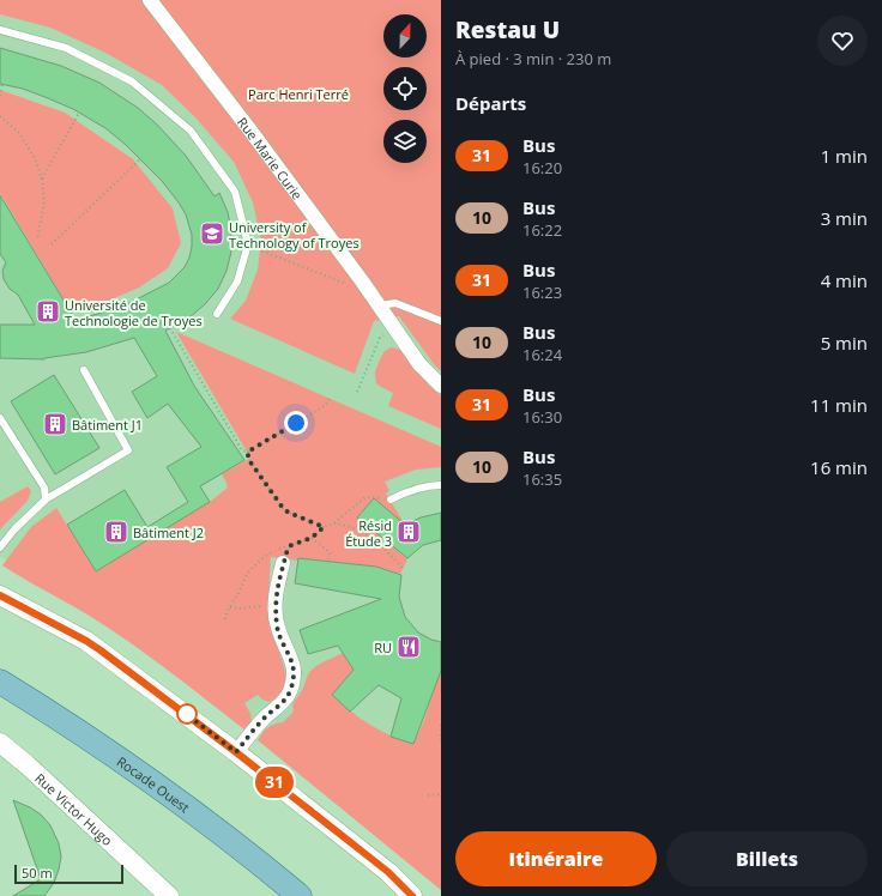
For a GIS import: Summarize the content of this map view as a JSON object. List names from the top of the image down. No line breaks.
{"streets":{"main road":["Rocade Ouest"],"street":["Rue Marie Curie","Rue Victor Hugo"]},"parks":["Parc Henri Terré"],"places":{"school or university":["University of Technology of Troyes"],"building":["Université de Technologie de Troyes","Bâtiment J1","Bâtiment J2","Résid Étude 3"],"restaurant":["RU"]},"lines":["bus line 31"],"scale_bar":"50 m","north":"top","page":{"on_map":"31","heading":[["Restau U","À pied · 3 min · 230 m"],"Départs"],"list":[{"mark":"31","name":"Bus","note":"16:20","value":"1 min"},{"mark":"10","name":"Bus","note":"16:22","value":"3 min"},{"mark":"31","name":"Bus","note":"16:23","value":"4 min"},{"mark":"10","name":"Bus","note":"16:24","value":"5 min"},{"mark":"31","name":"Bus","note":"16:30","value":"11 min"},{"mark":"10","name":"Bus","note":"16:35","value":"16 min"}],"buttons":["Itinéraire","Billets"],"scale":"50 m"}}
